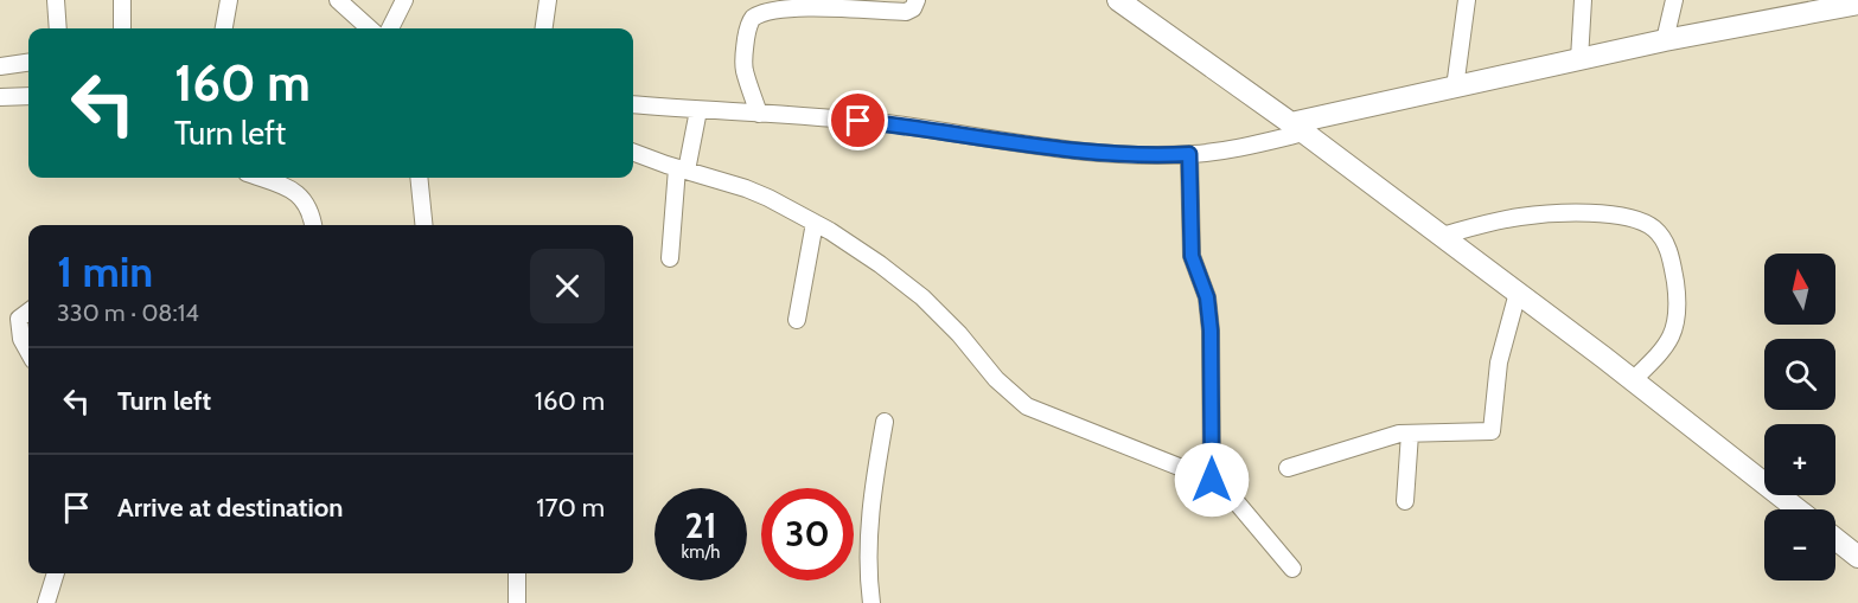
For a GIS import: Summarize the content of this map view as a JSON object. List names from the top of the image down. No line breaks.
{"north":"top","page":{"turn":["160 m","Turn left"],"heading":["1 min","330 m · 08:14"],"map_buttons":["+","−"],"list":[{"name":"Turn left","value":"160 m"},{"name":"Arrive at destination","value":"170 m"}],"speed":"21 km/h","limit":"30"}}
